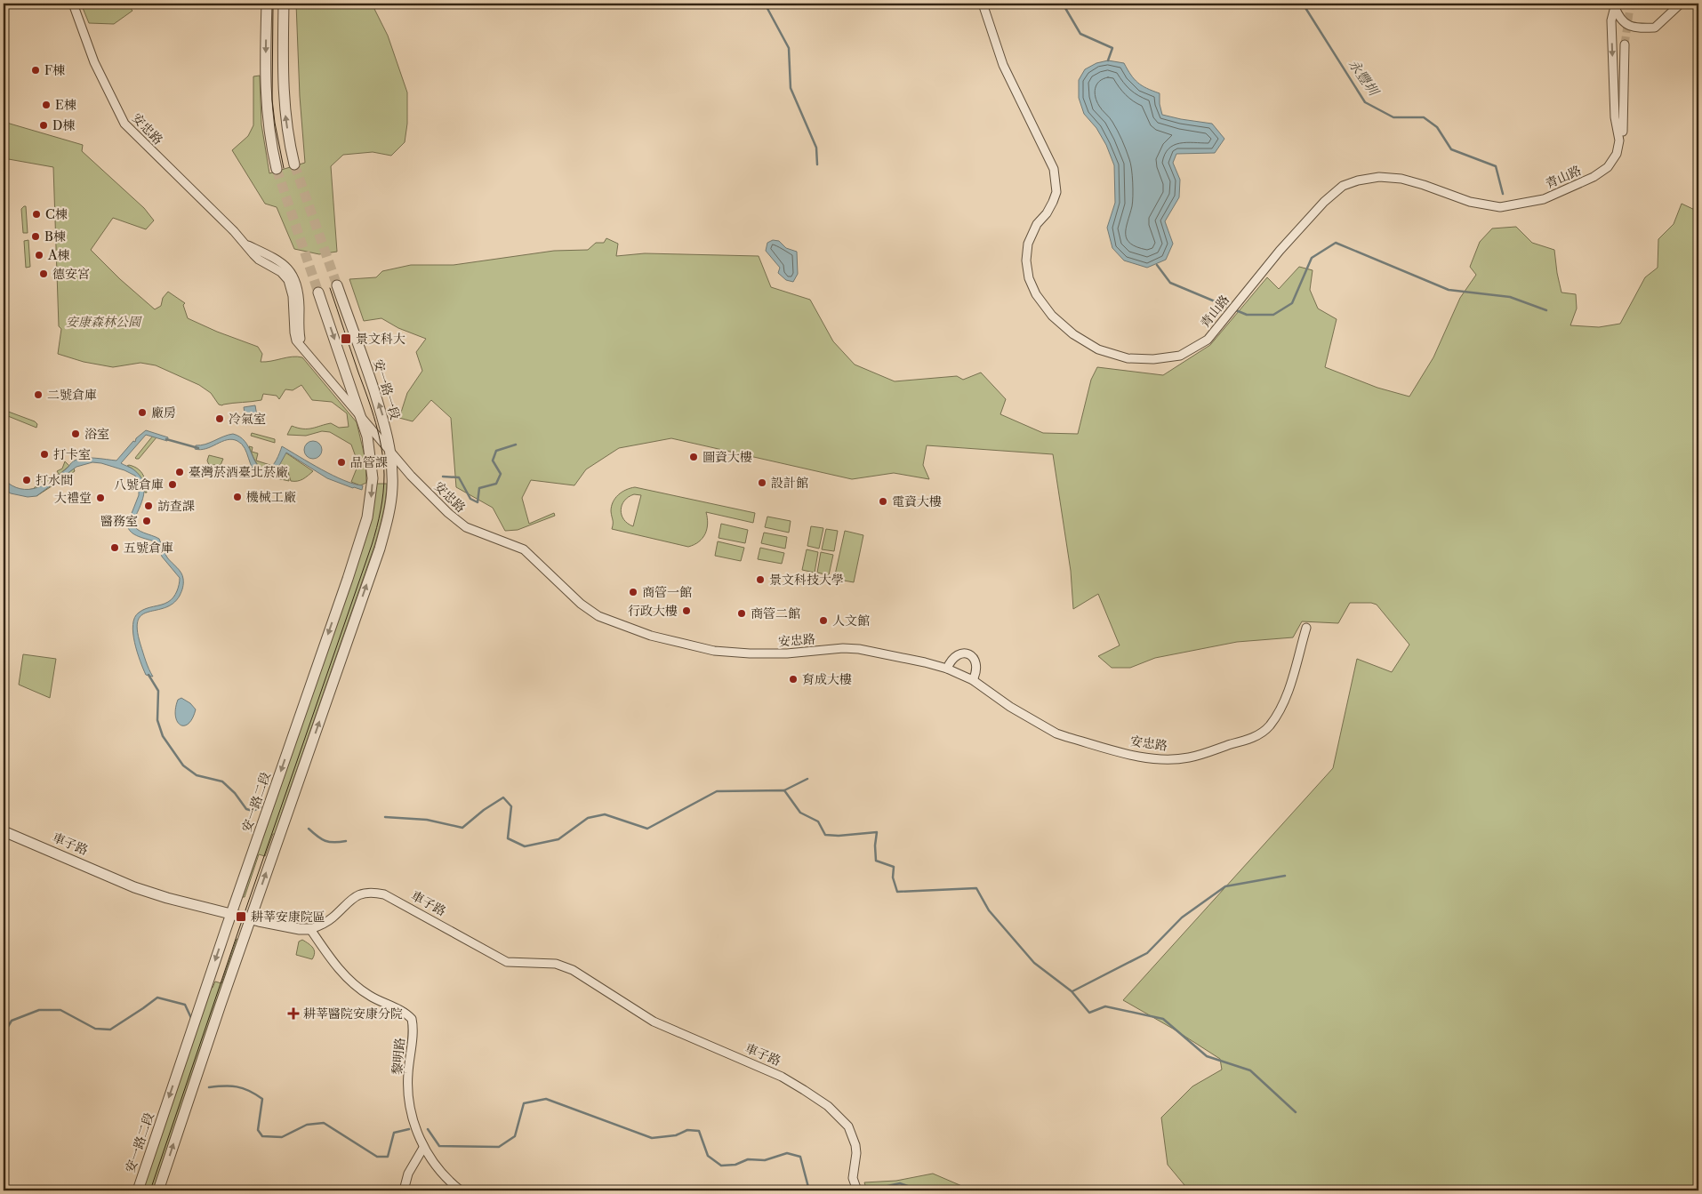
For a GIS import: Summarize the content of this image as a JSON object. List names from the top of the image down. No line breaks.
{"streets":{"street":["安忠路","青山路","安一路一段","安一路二段","車子路","黎明路"]},"crossings":[["安忠路","安一路一段"],["安忠路","安一路二段"],["安一路二段","車子路"],["車子路","黎明路"]],"water":["永豐圳"],"parks":["安康森林公園"],"places":{"other":["F棟","E棟","D棟","C棟","B棟","A棟","德安宮","二號倉庫","廠房","冷氣室","浴室","打卡室","圖資大樓","品管課","臺灣菸酒臺北菸廠","打水間","設計館","八號倉庫","機械工廠","大禮堂","電資大樓","訪查課","醫務室","五號倉庫","景文科技大學","商管一館","行政大樓","商管二館","人文館","育成大樓"],"transit":["景文科大","耕莘安康院區"],"health":["耕莘醫院安康分院"]}}
